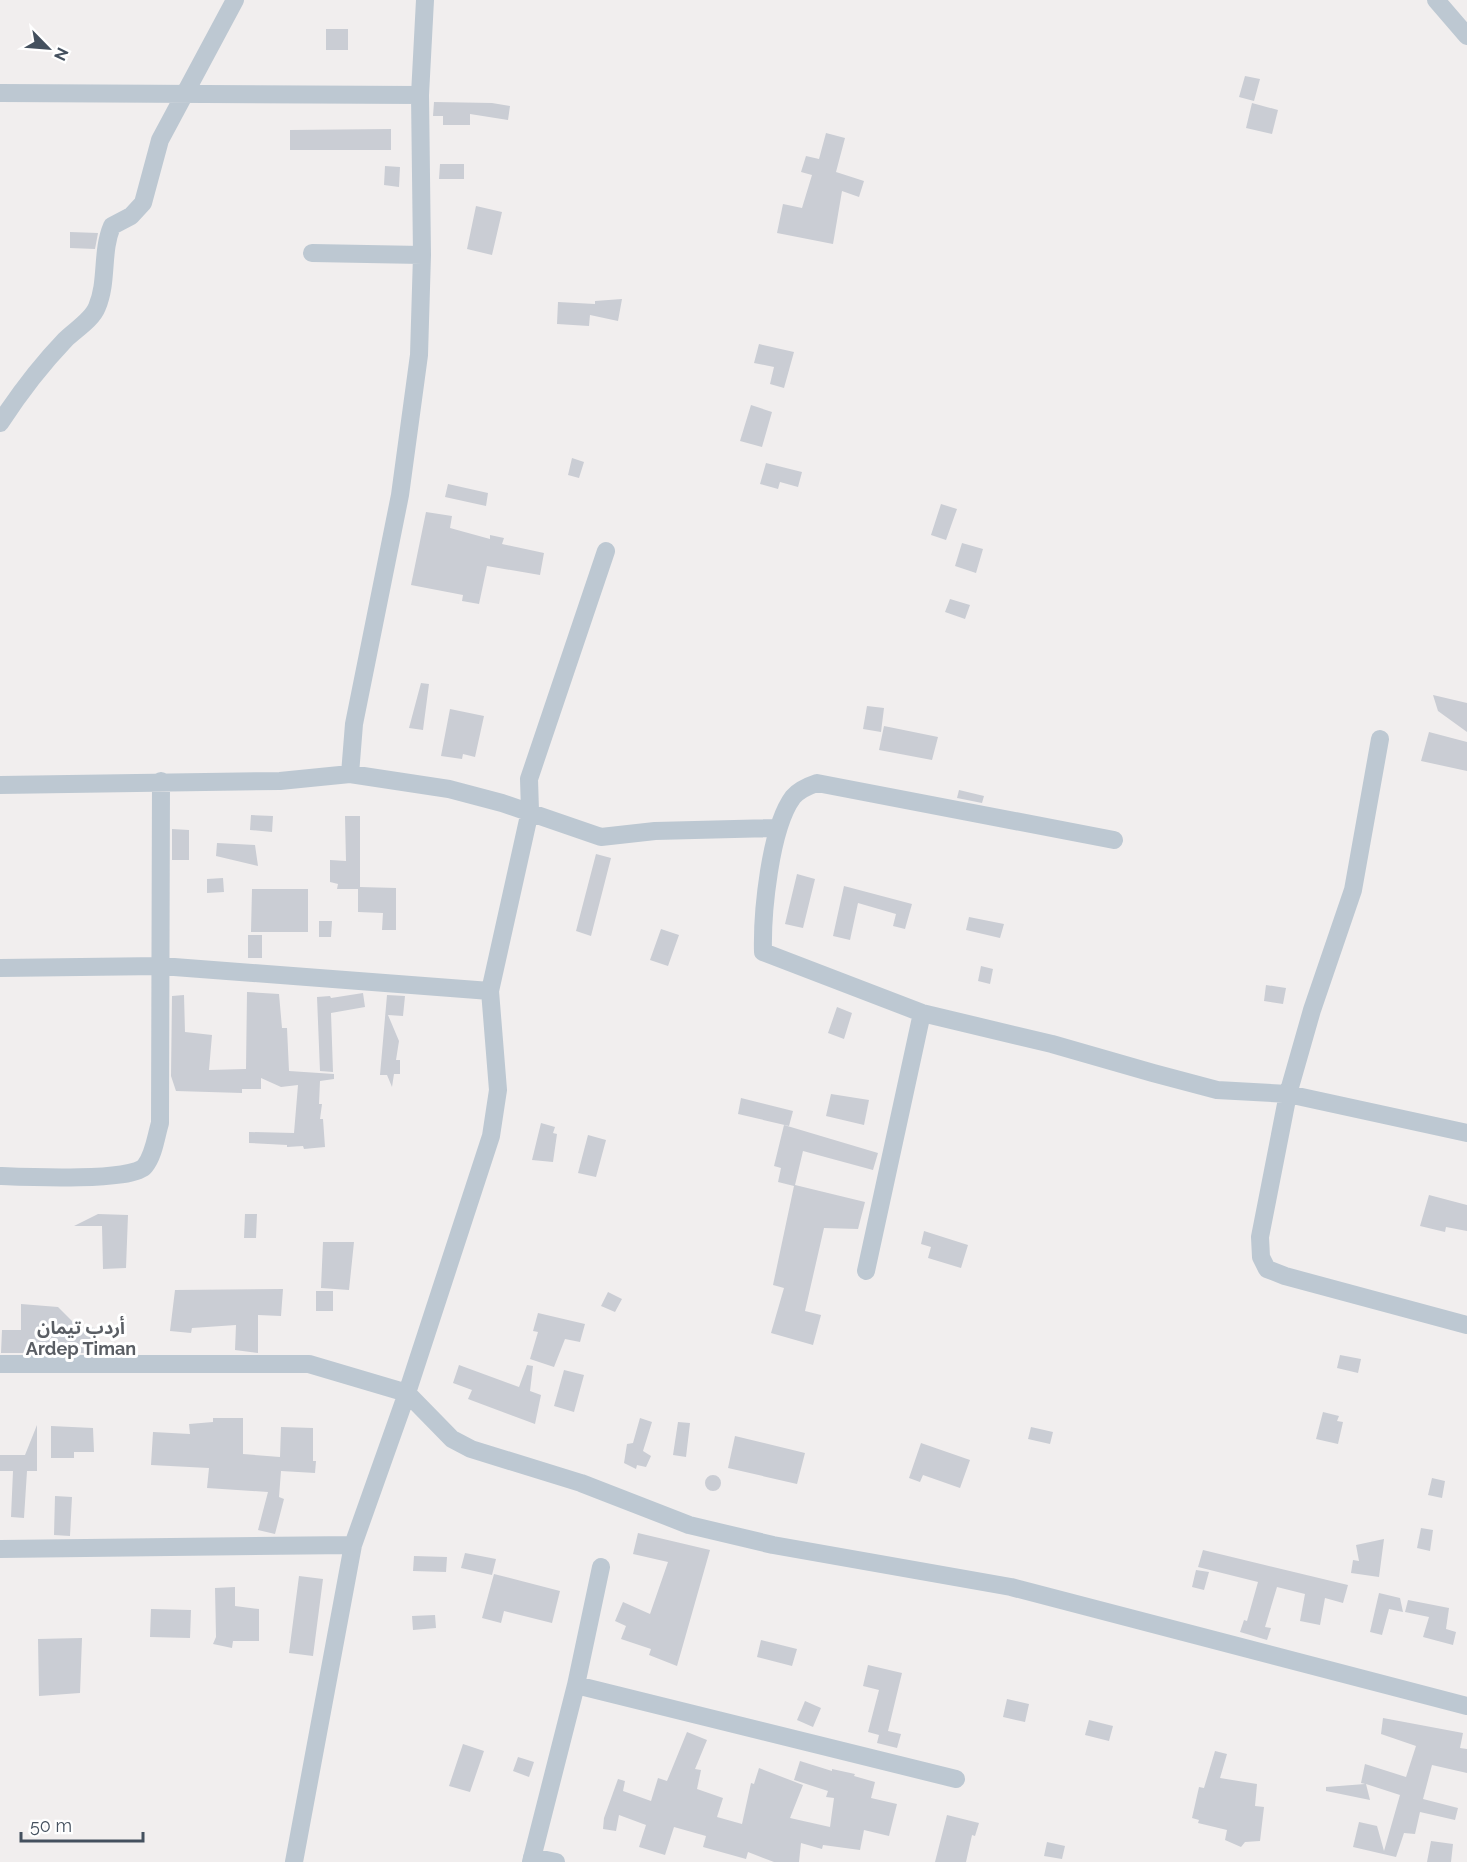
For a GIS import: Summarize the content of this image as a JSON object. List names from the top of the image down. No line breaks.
{"districts":["أردب تيمان Ardep Timan"],"scale_bar":"50 m","north":"bottom right"}
